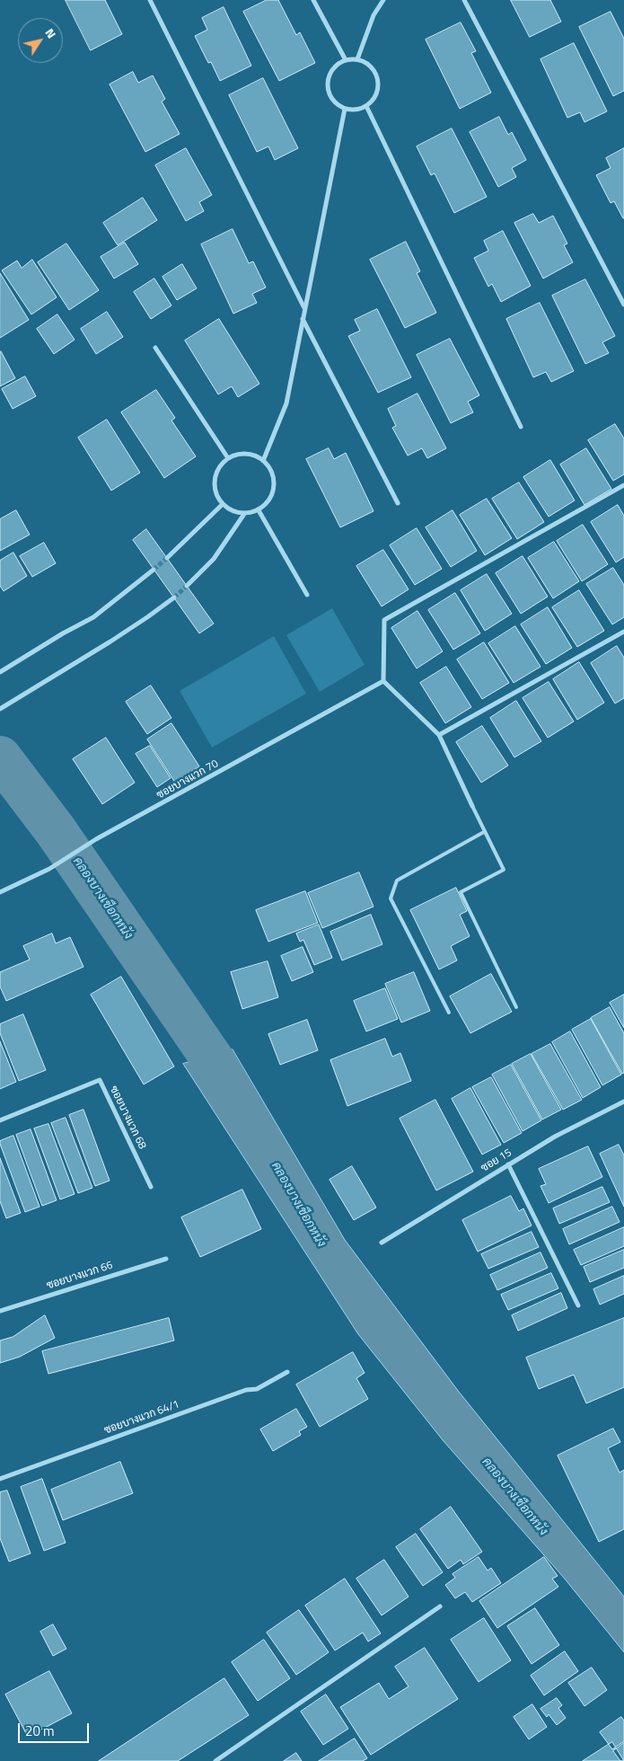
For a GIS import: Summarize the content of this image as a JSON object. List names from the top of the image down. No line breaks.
{"streets":{"street":["ซอยบางแวก 70","ซอยบางแวก 68","ซอย 15","ซอยบางแวก 66","ซอยบางแวก 64/1"]},"water":["คลองบางเชือกหนัง"],"scale_bar":"20 m","north":"top right"}
